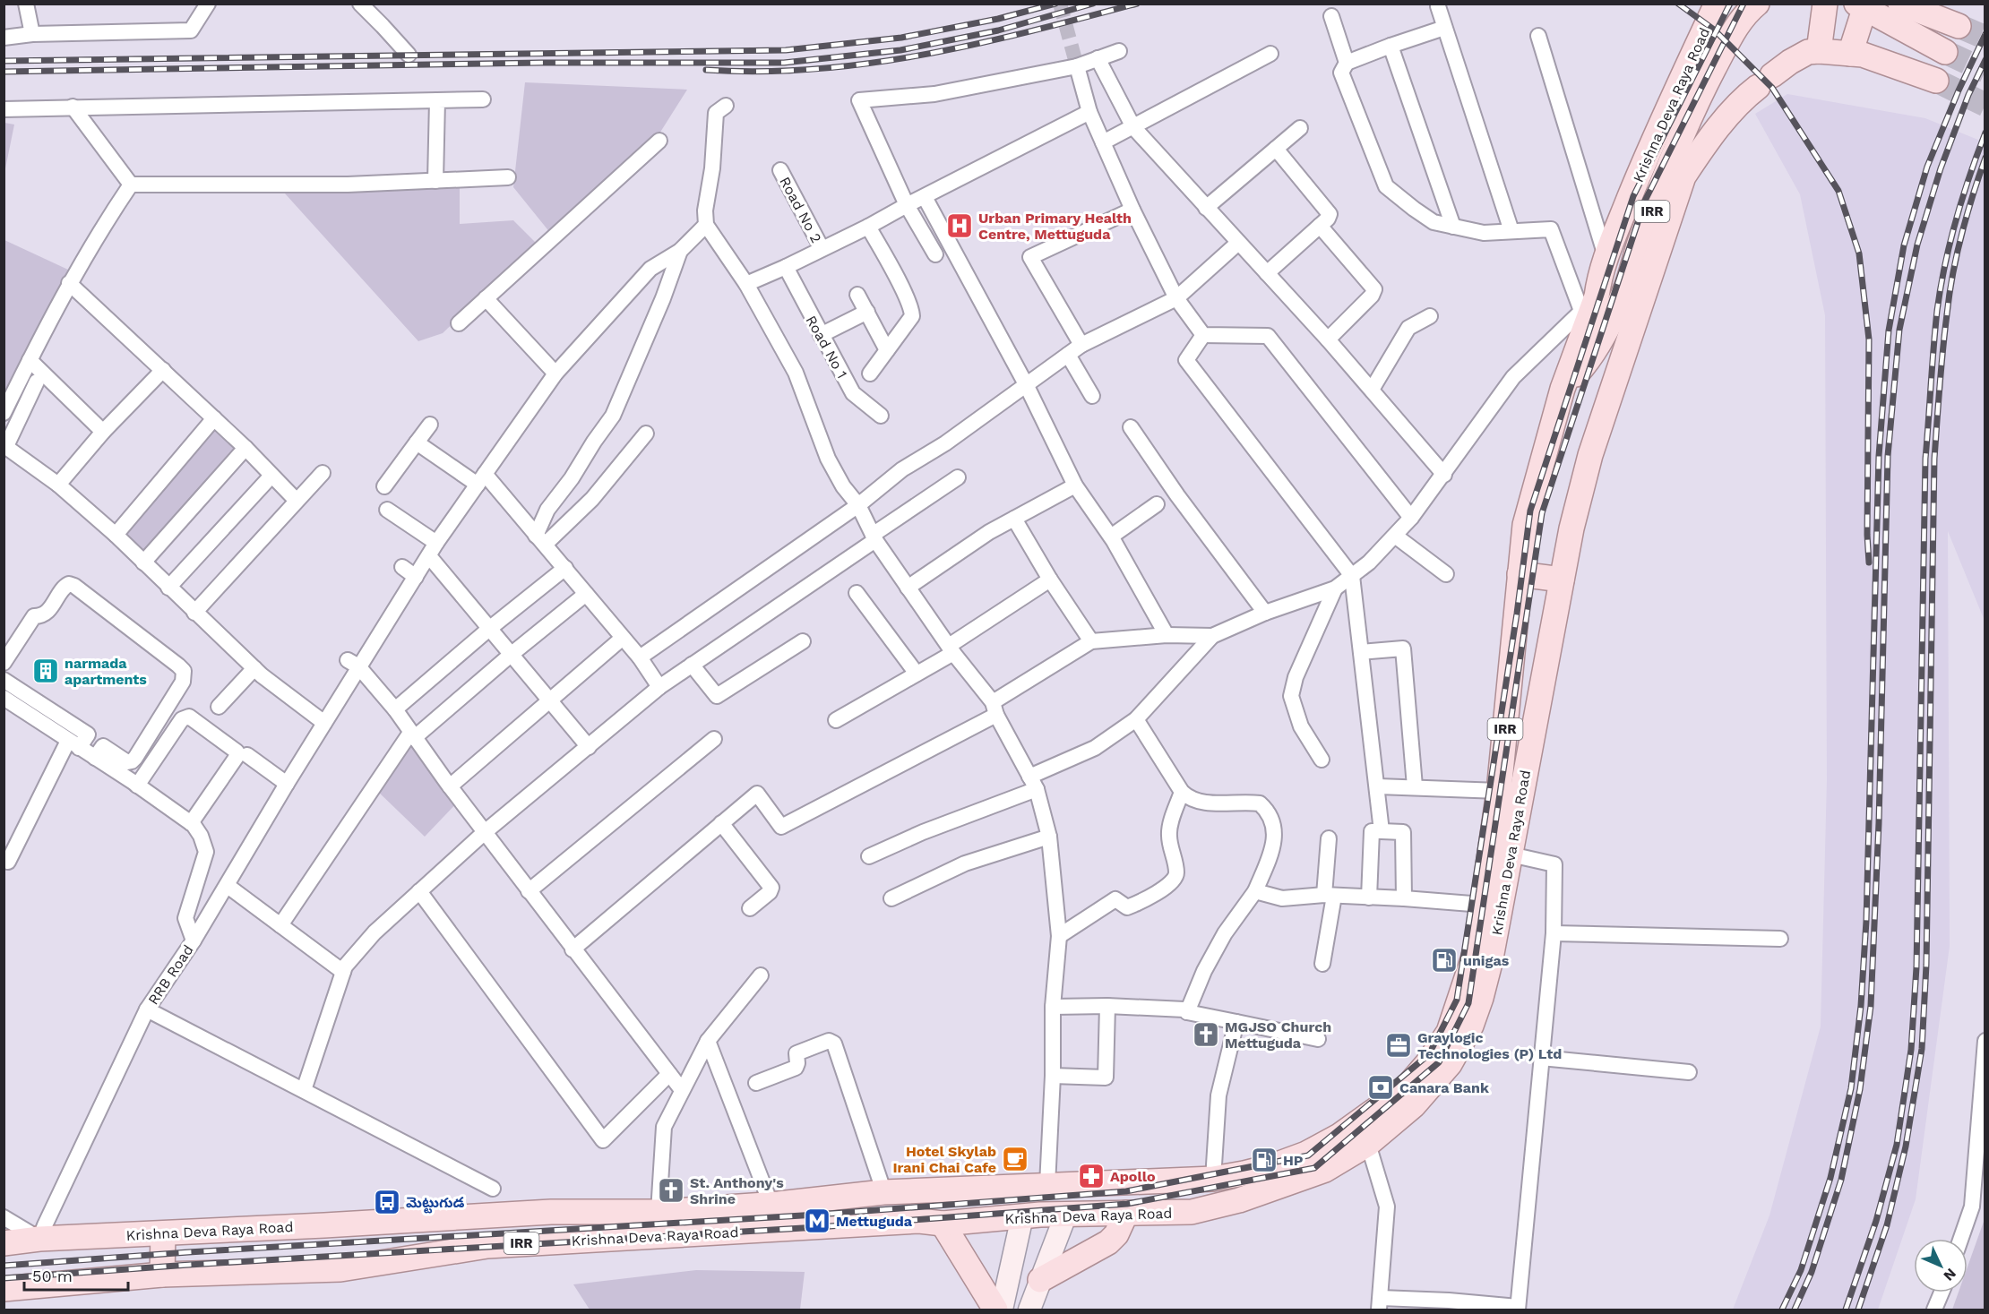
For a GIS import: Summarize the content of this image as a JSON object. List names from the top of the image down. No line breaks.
{"streets":{"main road":["Krishna Deva Raya Road","IRR"],"street":["Road No 2","Road No 1","RRB Road"]},"crossings":[["Krishna Deva Raya Road","RRB Road"]],"places":{"hospital":["Urban Primary Health Centre, Mettuguda"],"building":["narmada apartments"],"fuel station":["unigas","HP"],"church":["MGJSO Church Mettuguda","St. Anthony's Shrine"],"office":["Graylogic Technologies (P) Ltd"],"bank":["Canara Bank"],"cafe":["Hotel Skylab Irani Chai Cafe"],"pharmacy":["Apollo"],"bus stop":["మెట్టుగుడ"],"metro station":["Mettuguda"]},"scale_bar":"50 m","north":"bottom right"}
